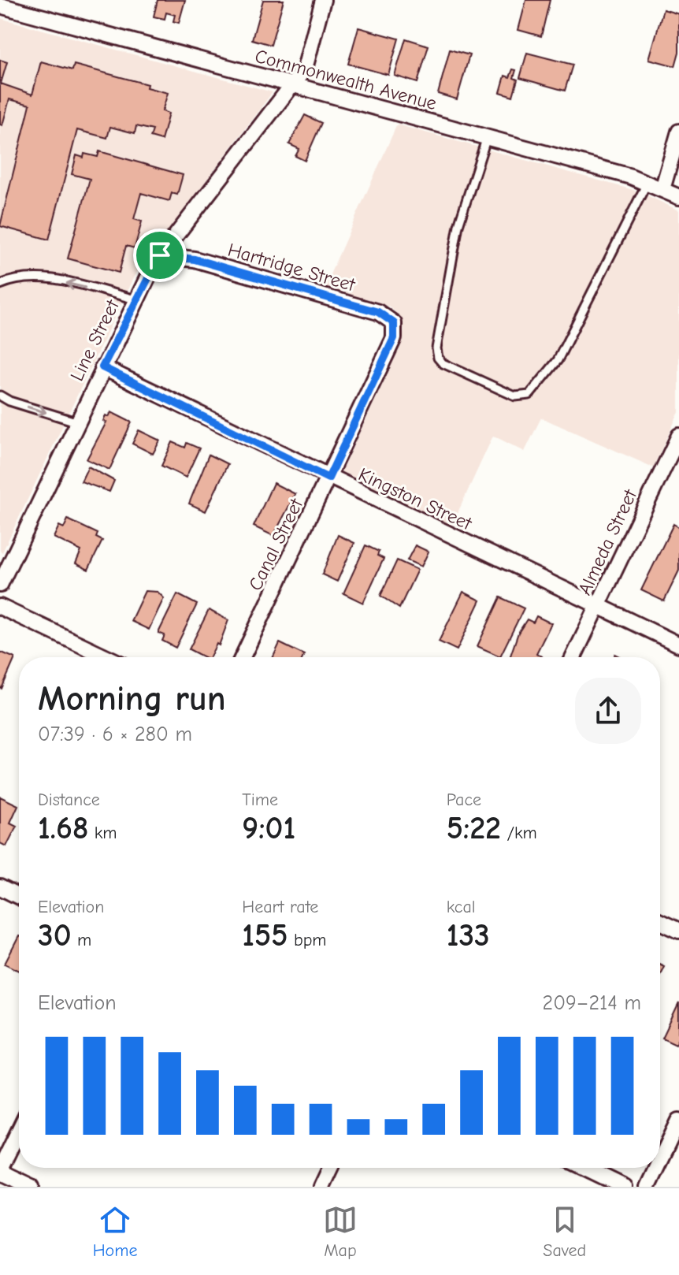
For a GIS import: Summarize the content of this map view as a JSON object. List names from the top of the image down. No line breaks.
{"streets":{"street":["Commonwealth Avenue","Hartridge Street","Line Street","Kingston Street","Almeda Street","Canal Street"]},"crossings":[["Commonwealth Avenue","Line Street"],["Hartridge Street","Line Street"],["Hartridge Street","Canal Street"],["Line Street","Kingston Street"],["Kingston Street","Almeda Street"],["Kingston Street","Canal Street"]],"page":{"heading":["Morning run","07:39 · 6 × 280 m"],"stats":[["Distance","1.68 km"],["Time","9:01"],["Pace","5:22 /km"],["Elevation","30 m"],["Heart rate","155 bpm"],["kcal","133"]],"chart":["Elevation","209–214 m"],"tabs":["Home","Map","Saved"]}}
